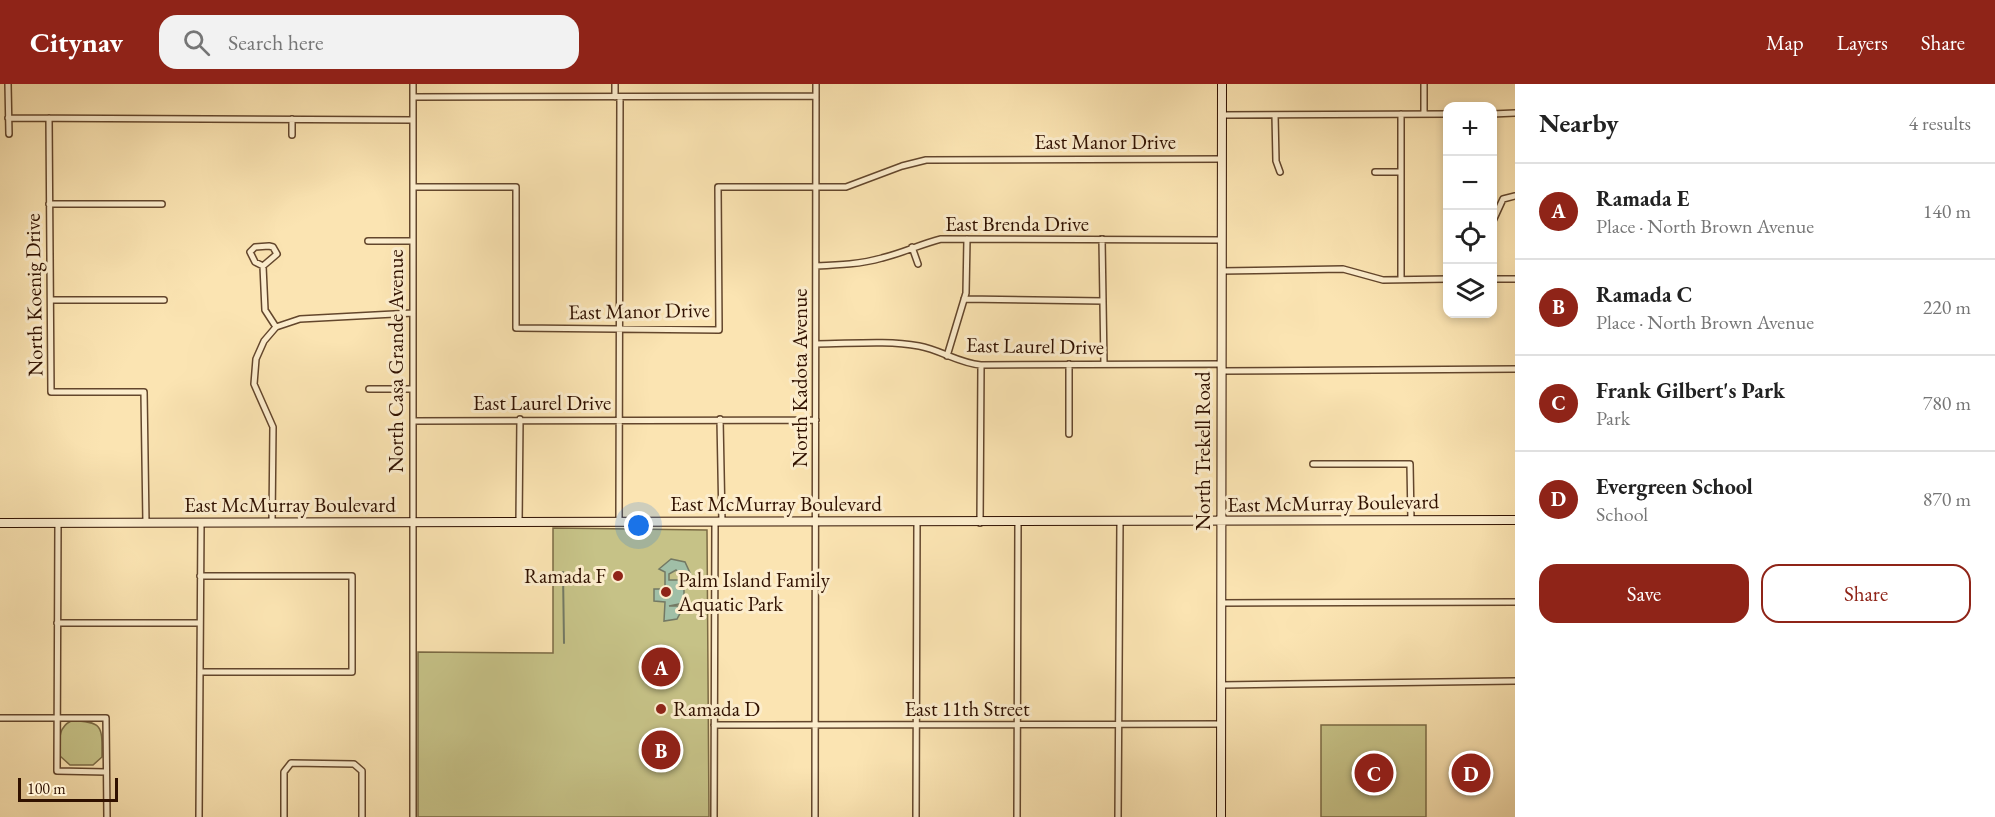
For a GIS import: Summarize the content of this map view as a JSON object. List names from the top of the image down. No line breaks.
{"streets":{"street":["East Manor Drive","East Brenda Drive","North Koenig Drive","East Laurel Drive","North Casa Grande Avenue","North Kadota Avenue","North Trekell Road","East McMurray Boulevard","East 11th Street"]},"crossings":[["East Manor Drive","North Casa Grande Avenue"],["East Manor Drive","North Kadota Avenue"],["East Manor Drive","North Trekell Road"],["East Brenda Drive","North Kadota Avenue"],["East Brenda Drive","North Trekell Road"],["North Koenig Drive","East McMurray Boulevard"],["East Laurel Drive","North Casa Grande Avenue"],["East Laurel Drive","North Kadota Avenue"],["East Laurel Drive","North Trekell Road"],["North Casa Grande Avenue","East McMurray Boulevard"],["North Kadota Avenue","East McMurray Boulevard"],["North Kadota Avenue","East 11th Street"],["North Trekell Road","East McMurray Boulevard"],["North Trekell Road","East 11th Street"]],"places":["Ramada F","Palm Island Family Aquatic Park","Ramada D"],"scale_bar":"100 m","page":{"header":"Citynav","search":"Search here","nav":["Map","Layers","Share"],"heading":["Nearby","4 results"],"map_buttons":["+","−"],"list":[{"mark":"A","name":"Ramada E","note":"Place · North Brown Avenue","value":"140 m"},{"mark":"B","name":"Ramada C","note":"Place · North Brown Avenue","value":"220 m"},{"mark":"C","name":"Frank Gilbert's Park","note":"Park","value":"780 m"},{"mark":"D","name":"Evergreen School","note":"School","value":"870 m"}],"buttons":["Save","Share"],"pins":["A","B","C","D"],"scale":"100 m"}}
